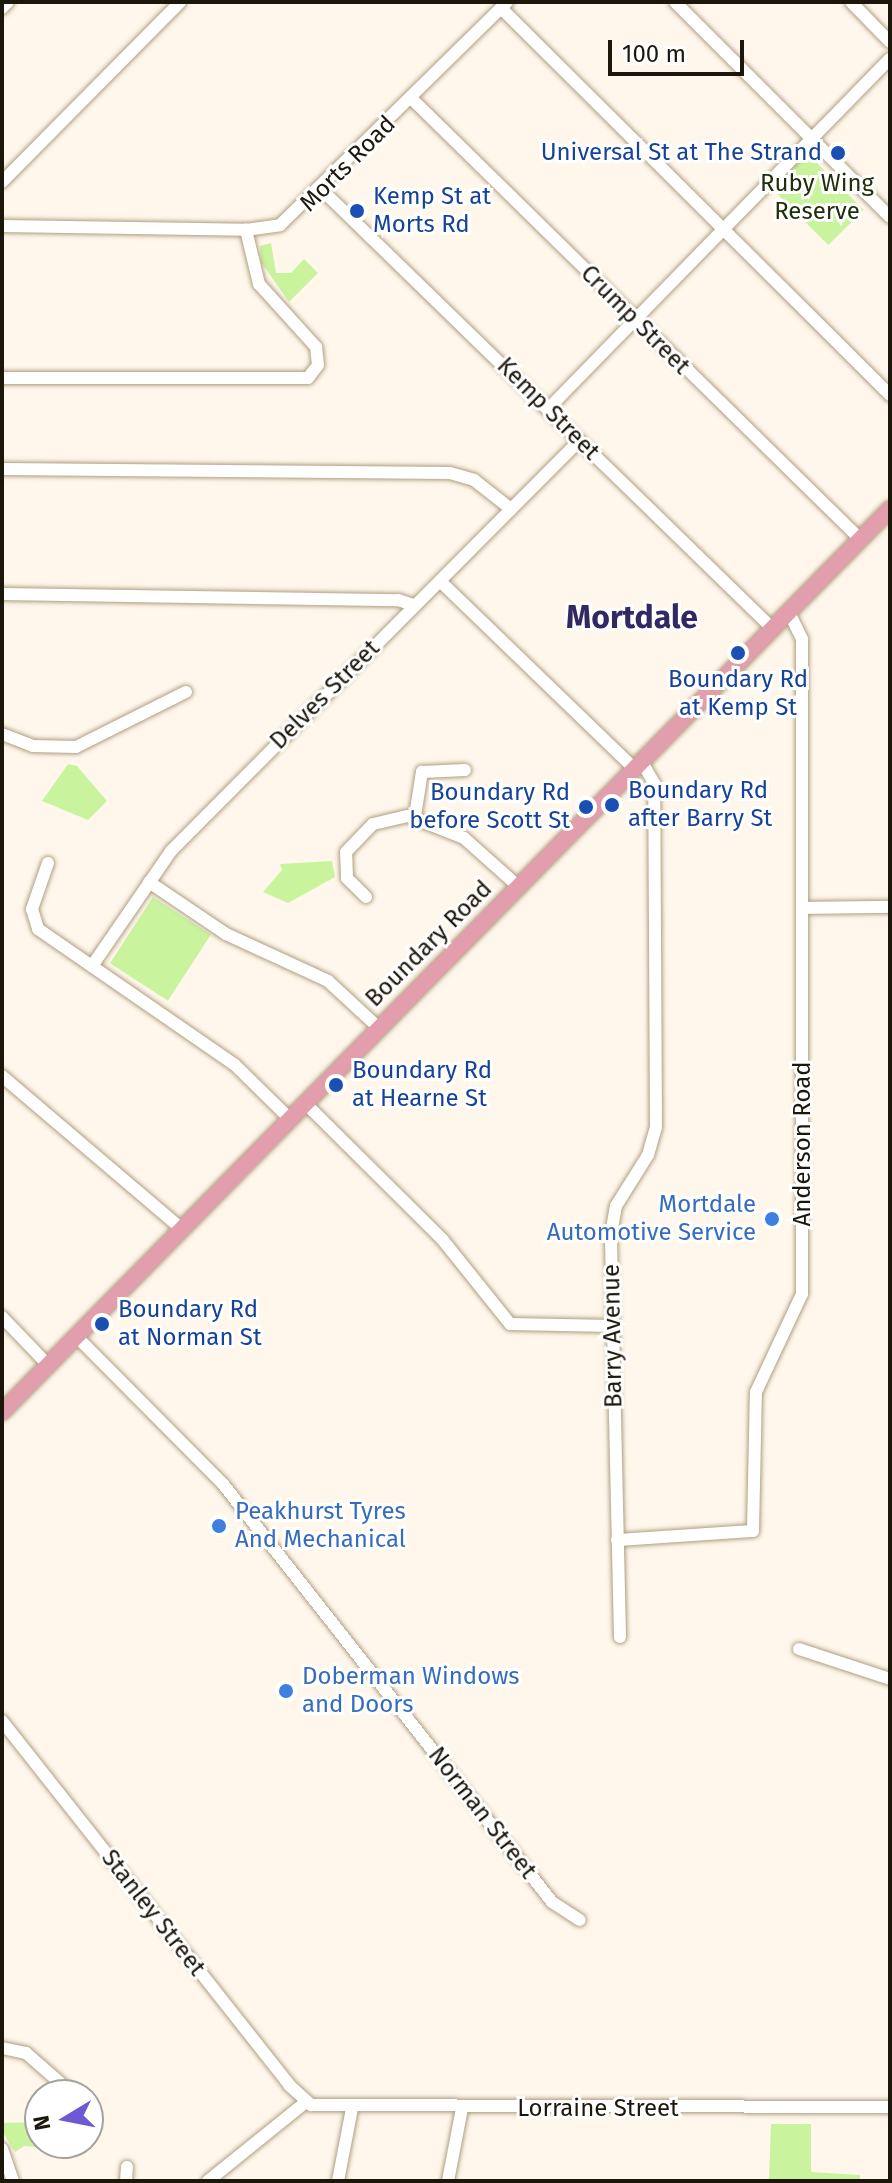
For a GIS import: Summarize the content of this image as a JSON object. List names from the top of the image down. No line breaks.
{"streets":{"main road":["Boundary Road"],"street":["Morts Road","Crump Street","Kemp Street","Delves Street","Anderson Road","Barry Avenue","Norman Street","Stanley Street","Lorraine Street"]},"crossings":[["Morts Road","Crump Street"],["Morts Road","Kemp Street"],["Crump Street","Boundary Road"],["Kemp Street","Delves Street"],["Kemp Street","Boundary Road"],["Boundary Road","Anderson Road"],["Boundary Road","Barry Avenue"],["Boundary Road","Norman Street"],["Anderson Road","Barry Avenue"],["Stanley Street","Lorraine Street"]],"districts":["Mortdale"],"parks":["Ruby Wing Reserve"],"places":["Universal St at The Strand","Kemp St at Morts Rd","Boundary Rd at Kemp St","Boundary Rd after Barry St","Boundary Rd before Scott St","Boundary Rd at Hearne St","Mortdale Automotive Service","Boundary Rd at Norman St","Peakhurst Tyres And Mechanical","Doberman Windows and Doors"],"scale_bar":"100 m","north":"left"}
